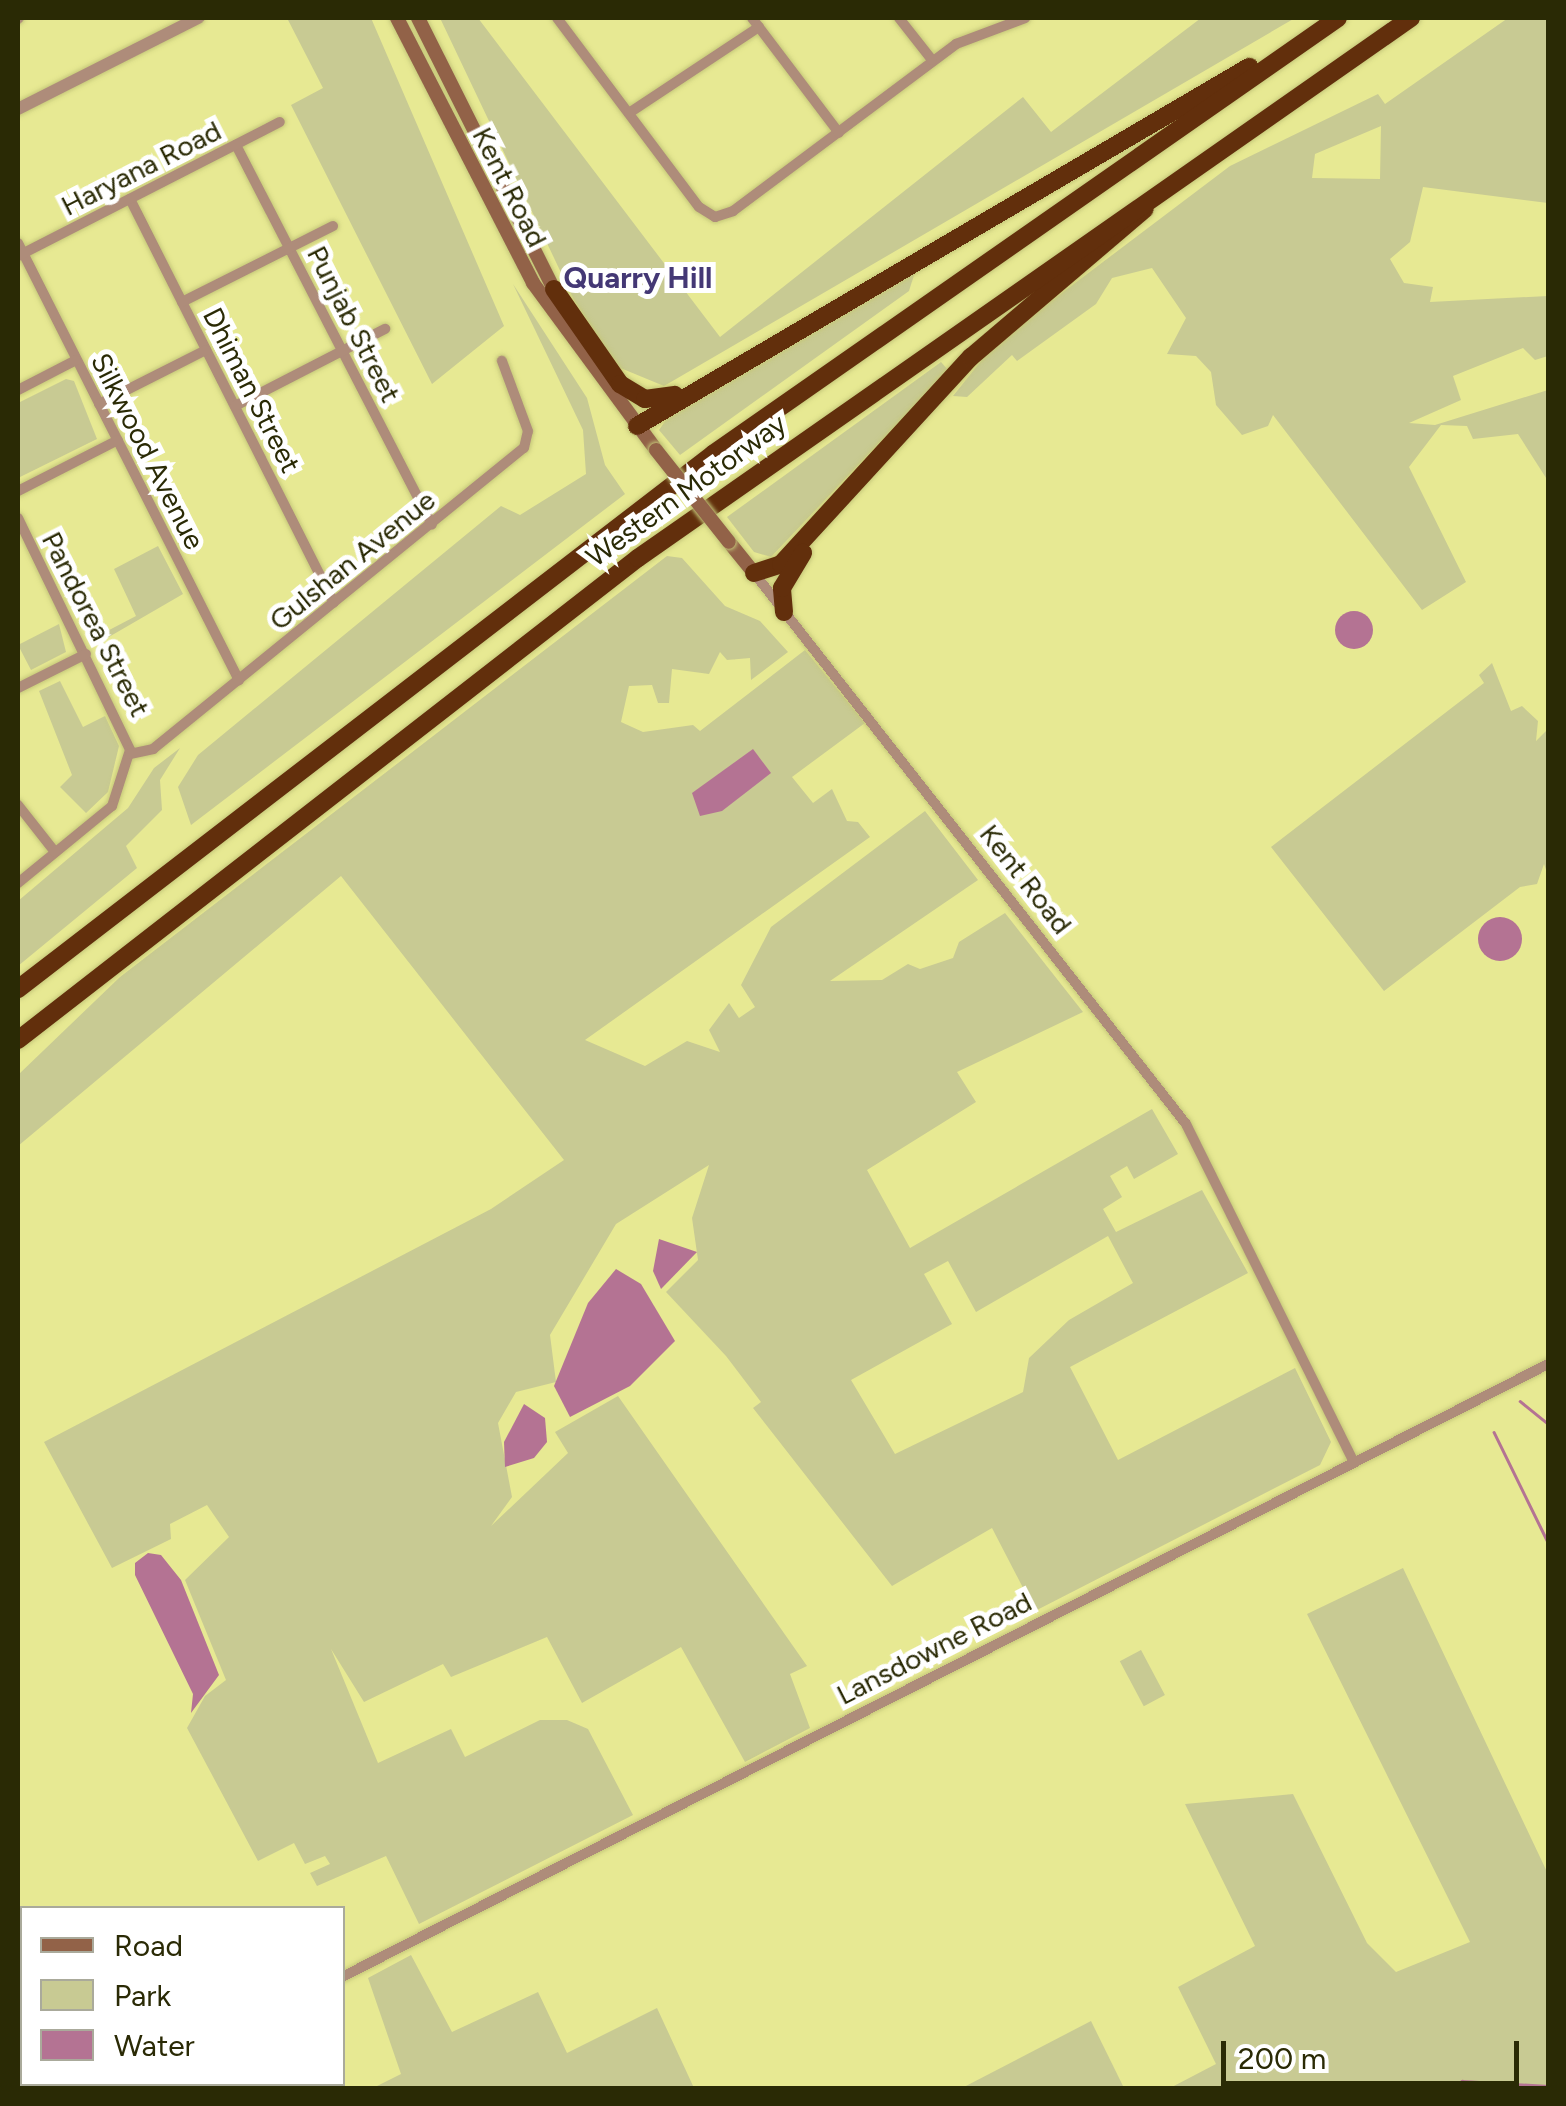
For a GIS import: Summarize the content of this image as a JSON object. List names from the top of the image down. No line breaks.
{"streets":{"highway":["Western Motorway"],"main road":["Kent Road"],"street":["Haryana Road","Punjab Street","Dhiman Street","Silkwood Avenue","Gulshan Avenue","Pandorea Street","Lansdowne Road"]},"crossings":[["Haryana Road","Punjab Street"],["Haryana Road","Dhiman Street"],["Haryana Road","Silkwood Avenue"],["Kent Road","Lansdowne Road"],["Punjab Street","Gulshan Avenue"],["Dhiman Street","Gulshan Avenue"],["Silkwood Avenue","Gulshan Avenue"],["Gulshan Avenue","Pandorea Street"]],"districts":["Quarry Hill"],"legend":["Road","Park","Water"],"scale_bar":"200 m"}
